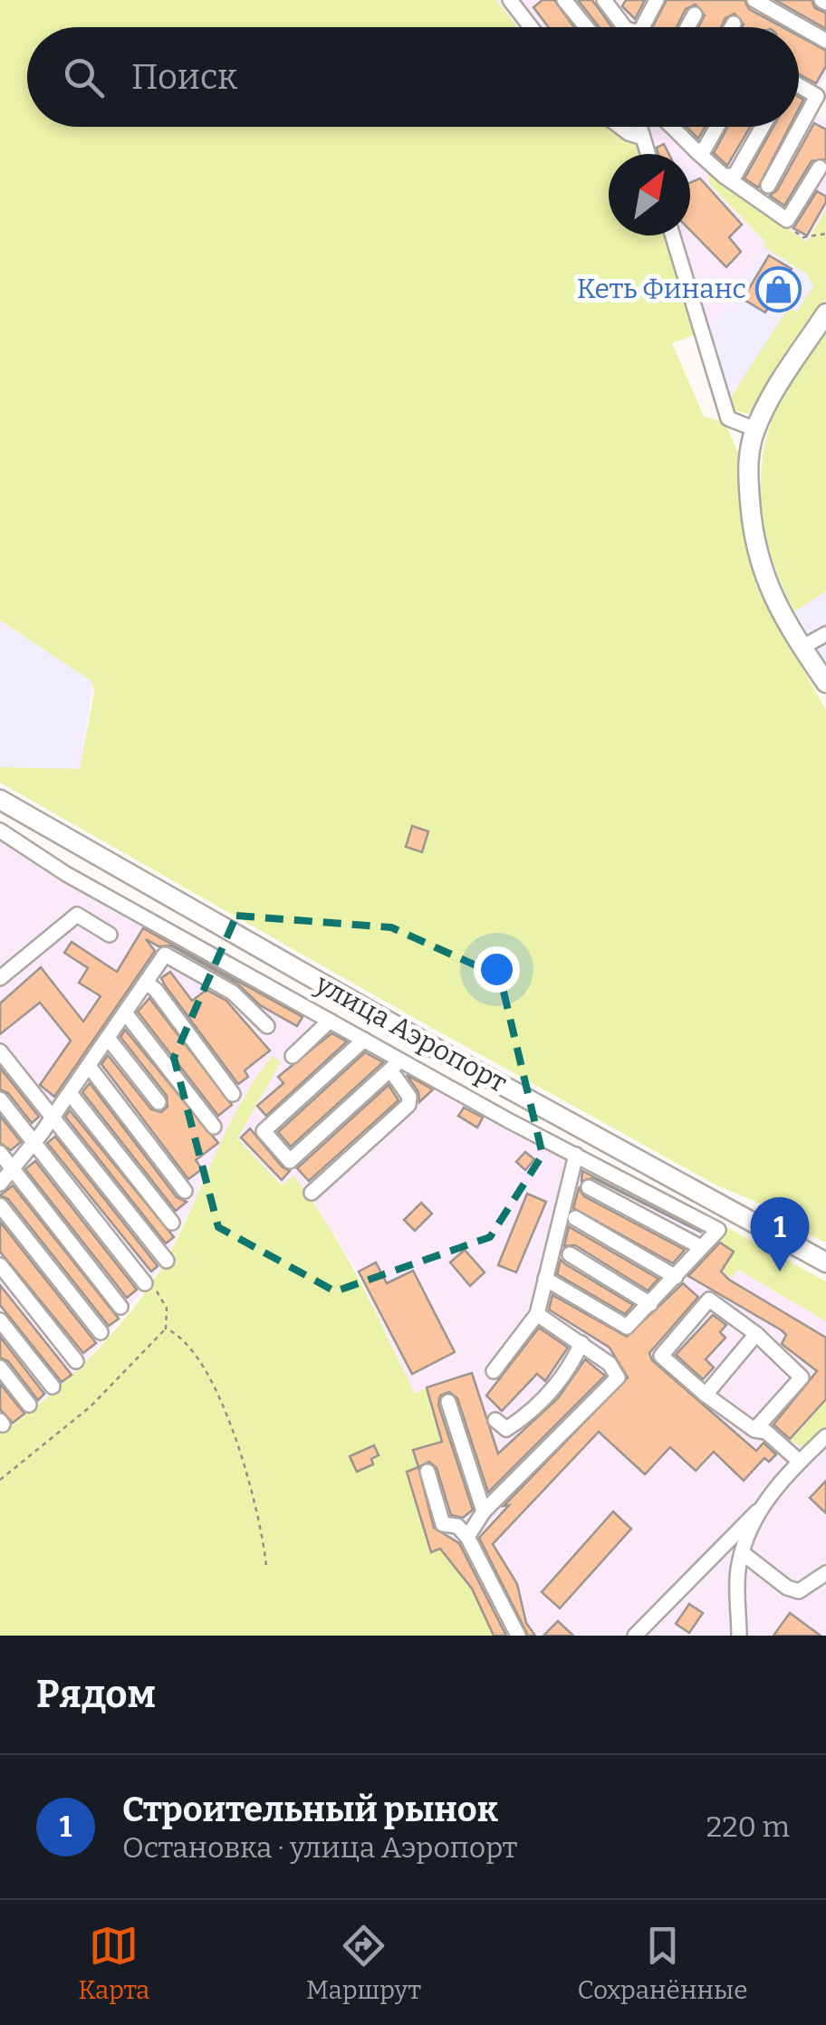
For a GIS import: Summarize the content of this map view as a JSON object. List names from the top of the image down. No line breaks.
{"streets":{"main road":["улица Аэропорт"]},"places":{"shop":["Кеть Финанс"]},"north":"top right","page":{"search":"Поиск","pins":"1","heading":"Рядом","list":[{"mark":"1","name":"Строительный рынок","note":"Остановка · улица Аэропорт","value":"220 m"}],"nav":["Карта","Маршрут","Сохранённые"]}}
